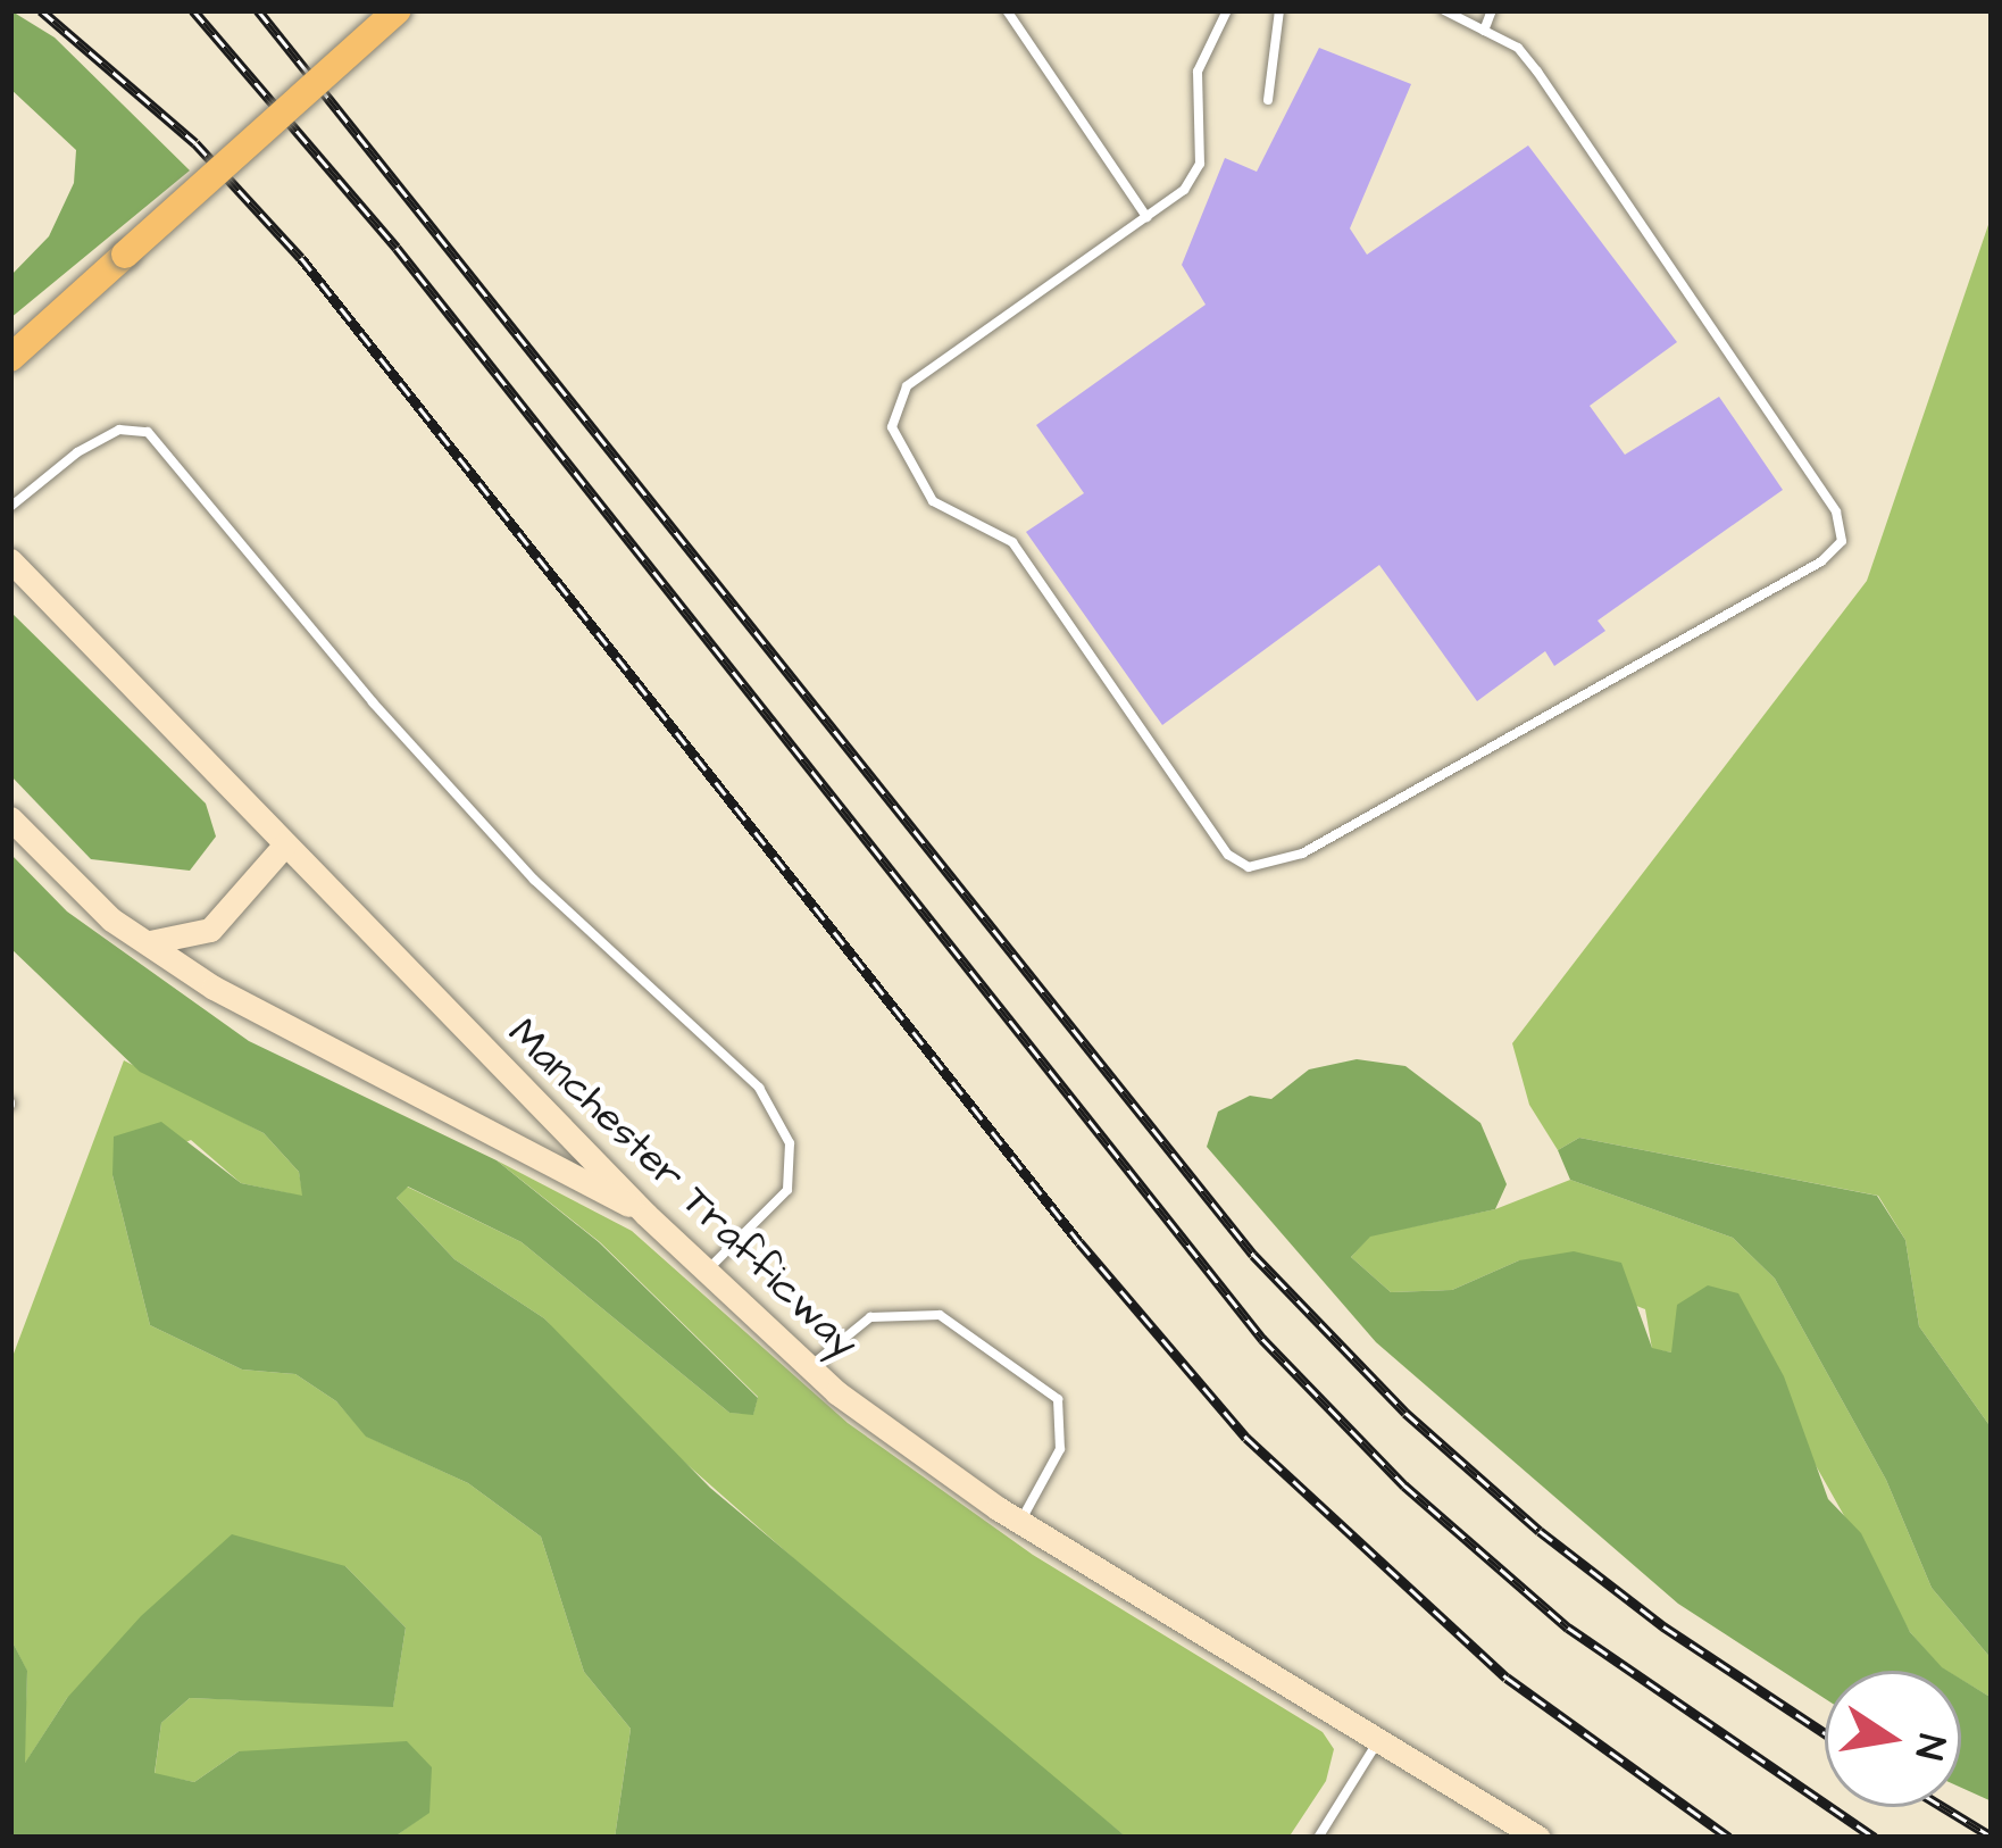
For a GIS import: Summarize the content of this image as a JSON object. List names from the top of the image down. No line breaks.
{"streets":{"main road":["Manchester Trafficway"]},"north":"right"}
